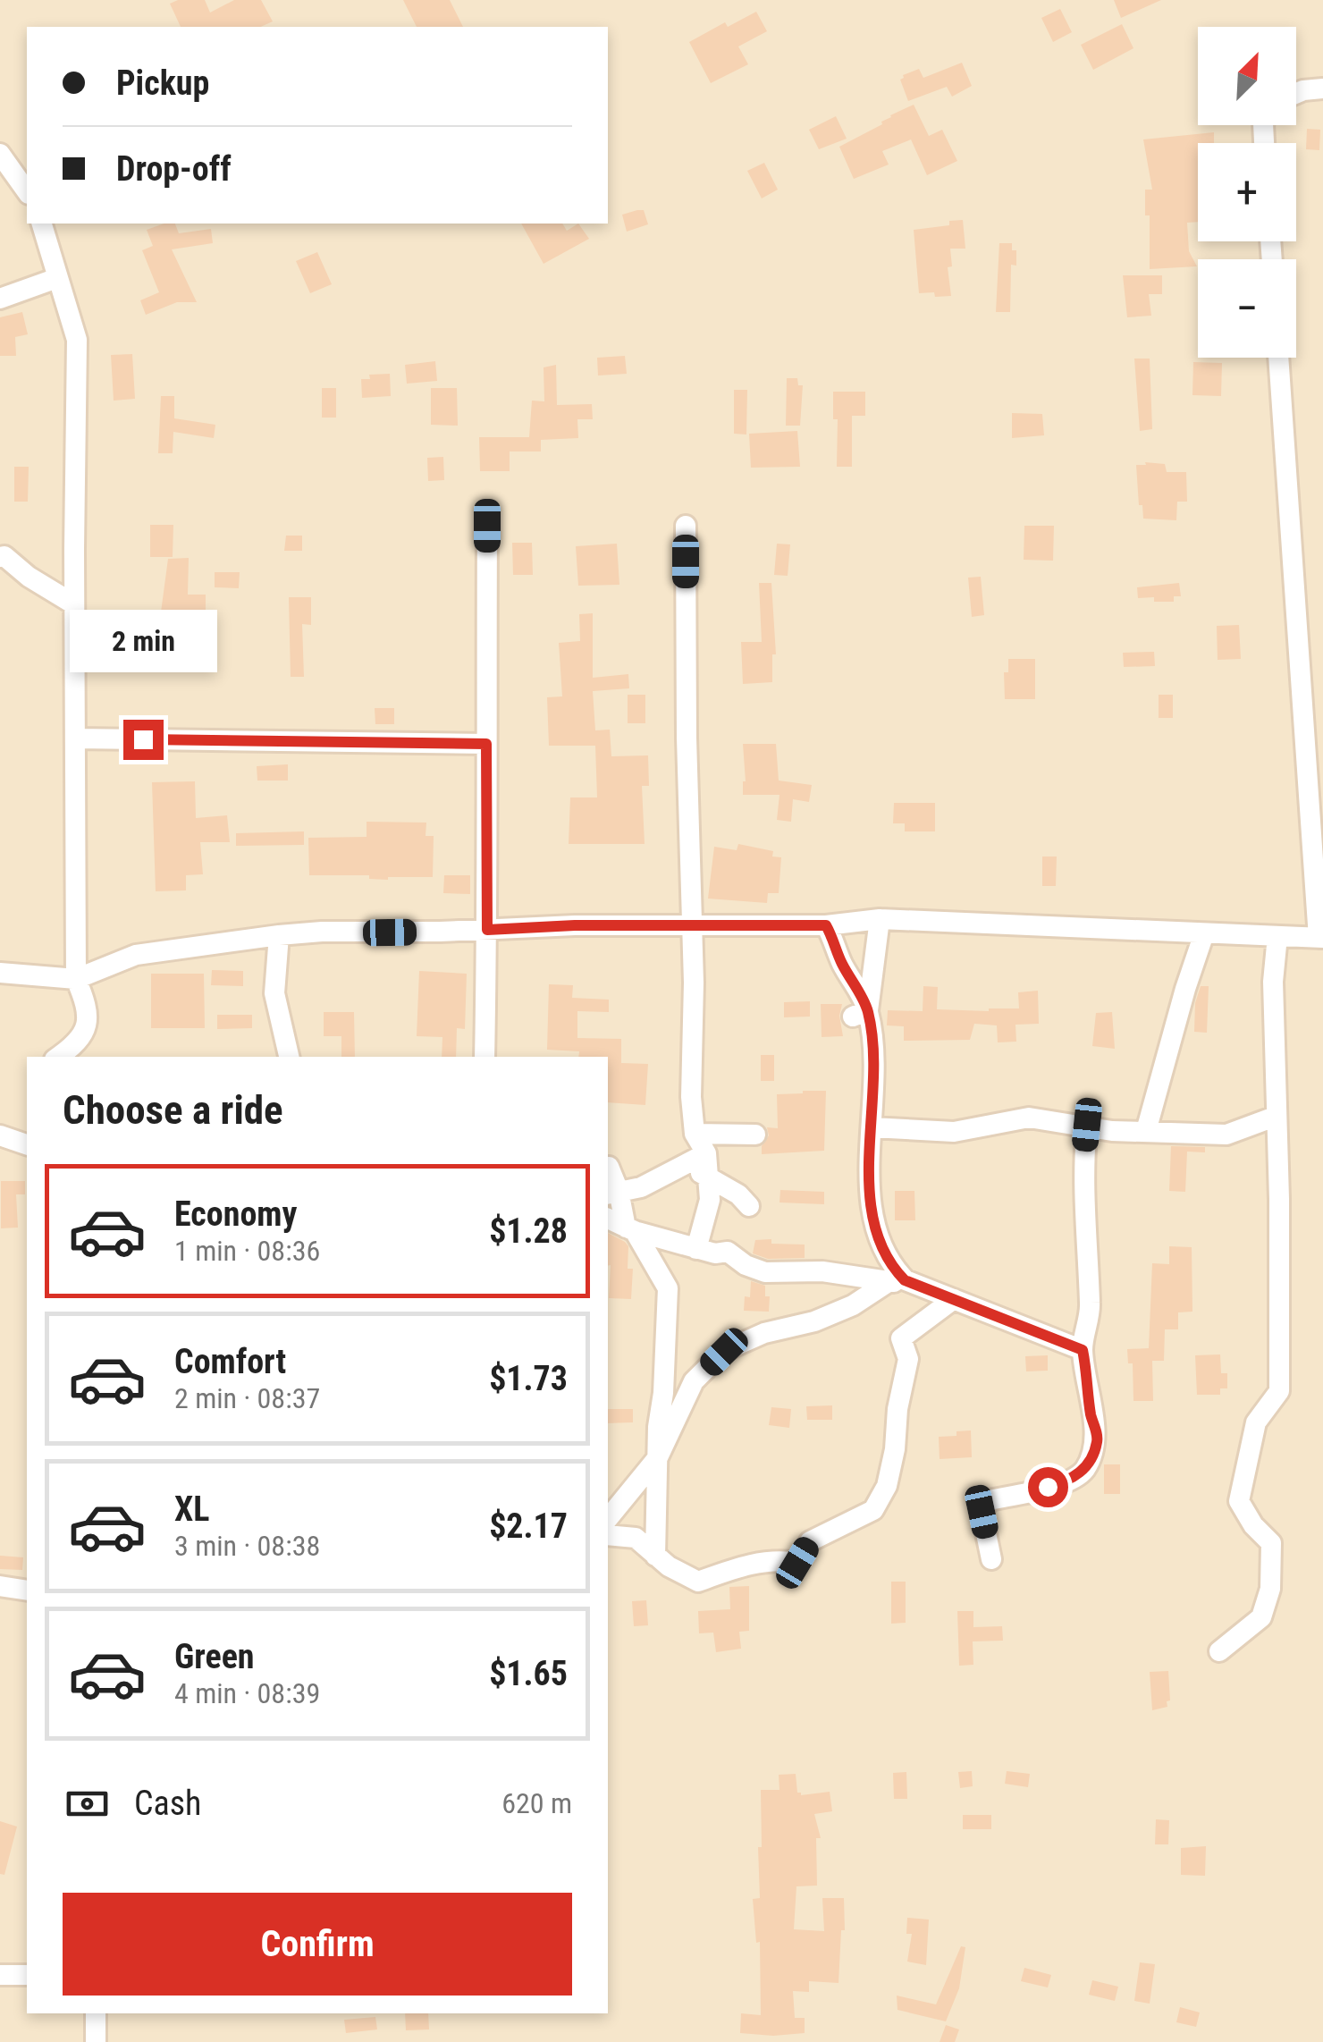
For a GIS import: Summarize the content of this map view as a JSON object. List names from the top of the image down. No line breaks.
{"north":"top right","page":{"map_buttons":["+","−"],"banner":["Pickup","Drop-off"],"bubble":"2 min","heading":"Choose a ride","list":[{"name":"Economy","note":"1 min · 08:36","value":"$1.28"},{"name":"Comfort","note":"2 min · 08:37","value":"$1.73"},{"name":"XL","note":"3 min · 08:38","value":"$2.17"},{"name":"Green","note":"4 min · 08:39","value":"$1.65"}],"pay":["Cash","620 m"],"buttons":"Confirm"}}
